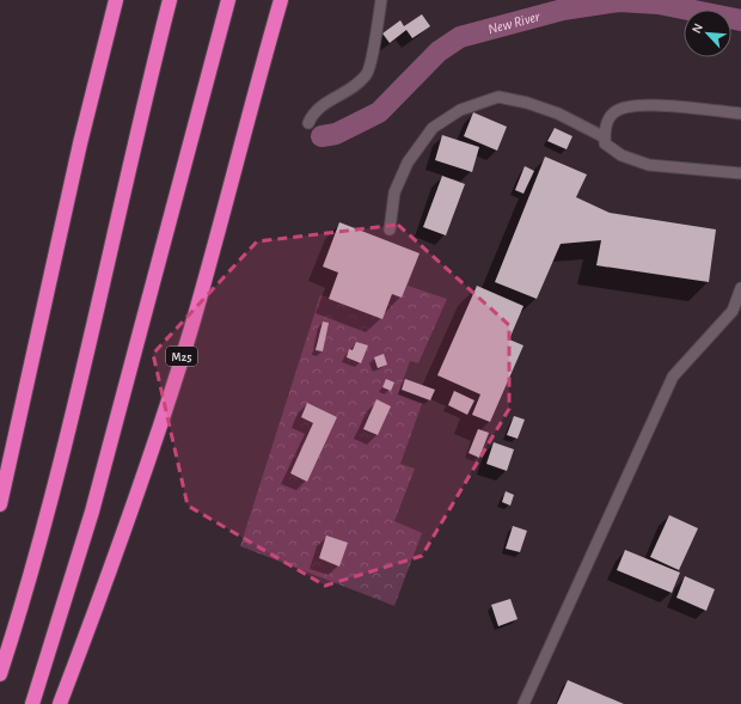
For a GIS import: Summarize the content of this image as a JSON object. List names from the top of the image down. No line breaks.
{"streets":{"highway":["M25"]},"water":["New River"],"north":"top left"}
